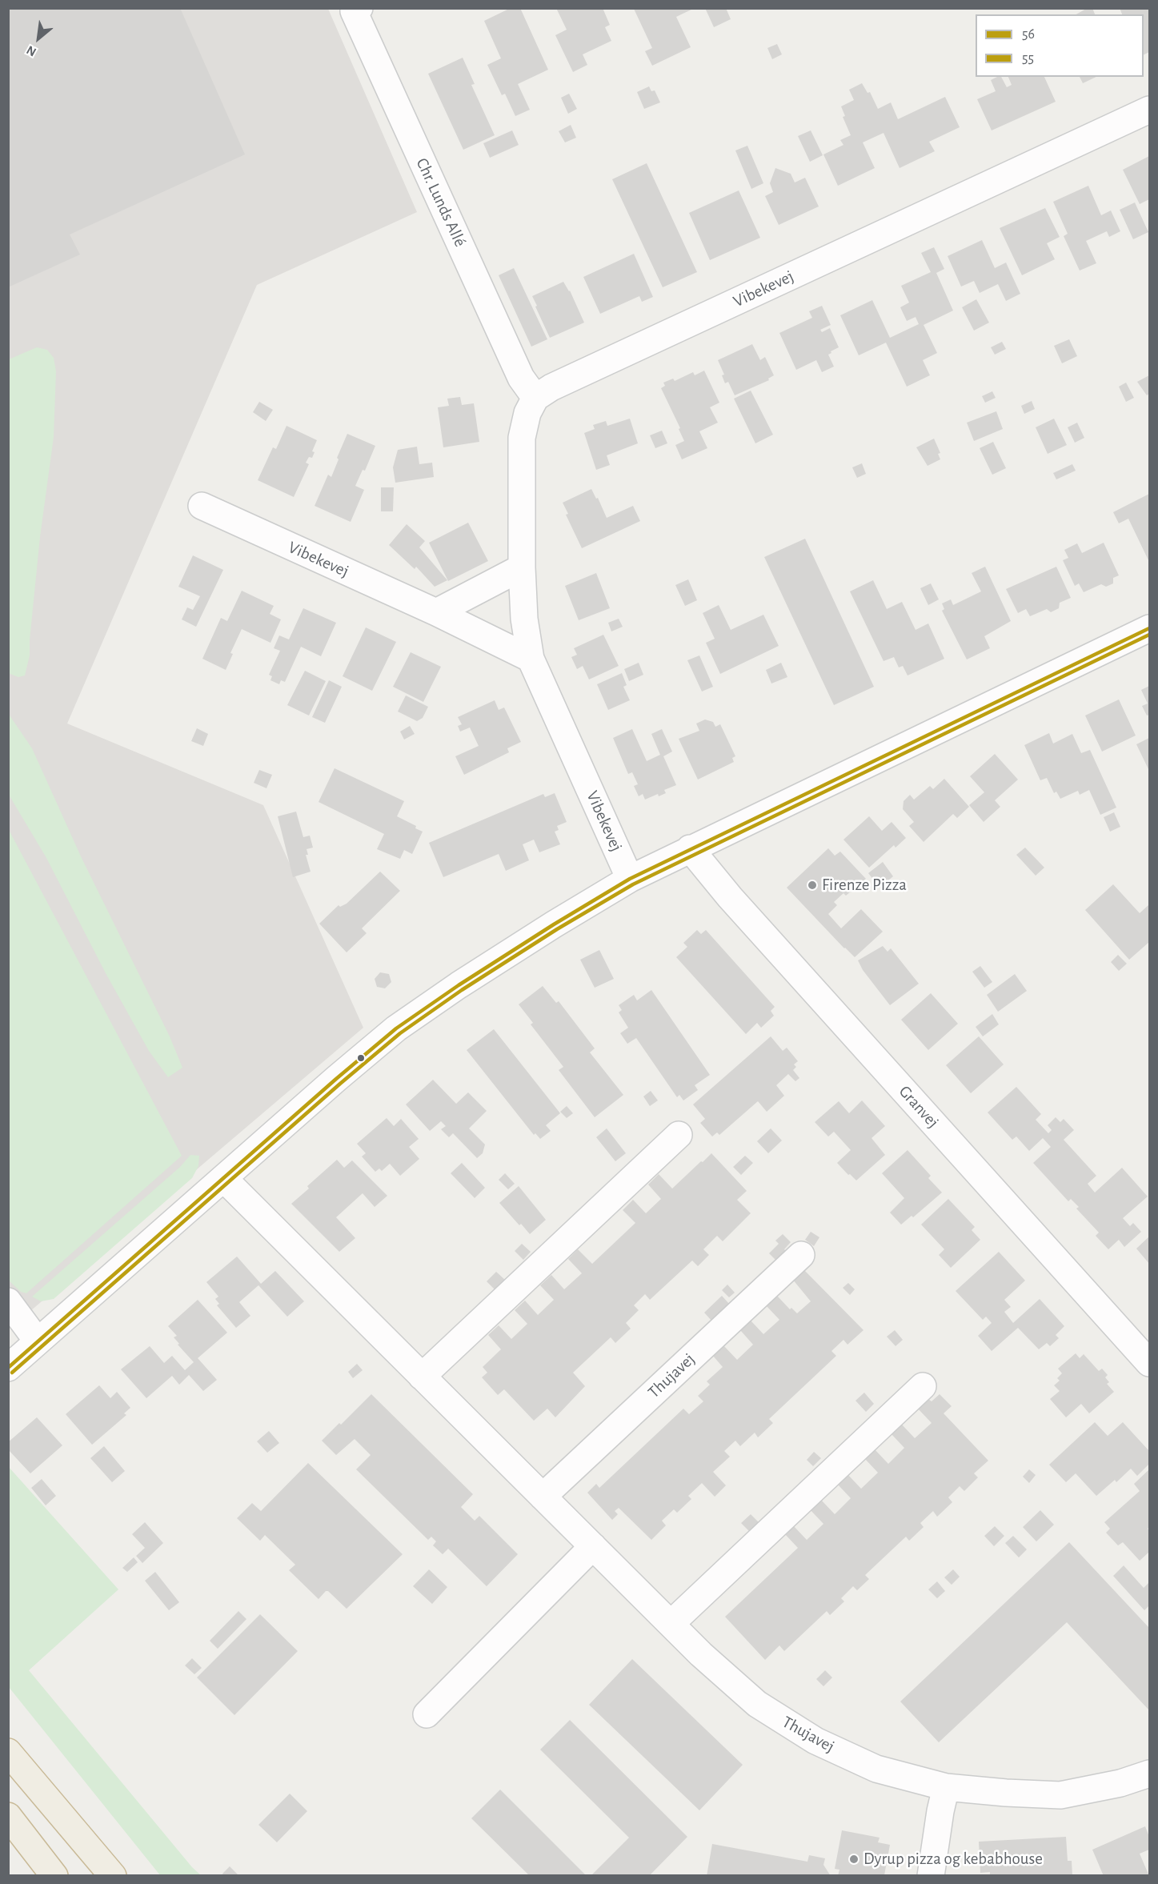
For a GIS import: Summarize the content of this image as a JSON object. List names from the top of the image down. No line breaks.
{"streets":{"street":["Chr. Lunds Allé","Vibekevej","Granvej","Thujavej"]},"crossings":[["Chr. Lunds Allé","Vibekevej"]],"places":["Firenze Pizza","Dyrup pizza og kebabhouse"],"lines":["transit line 56","transit line 55"],"legend":["56","55"],"north":"bottom left"}
